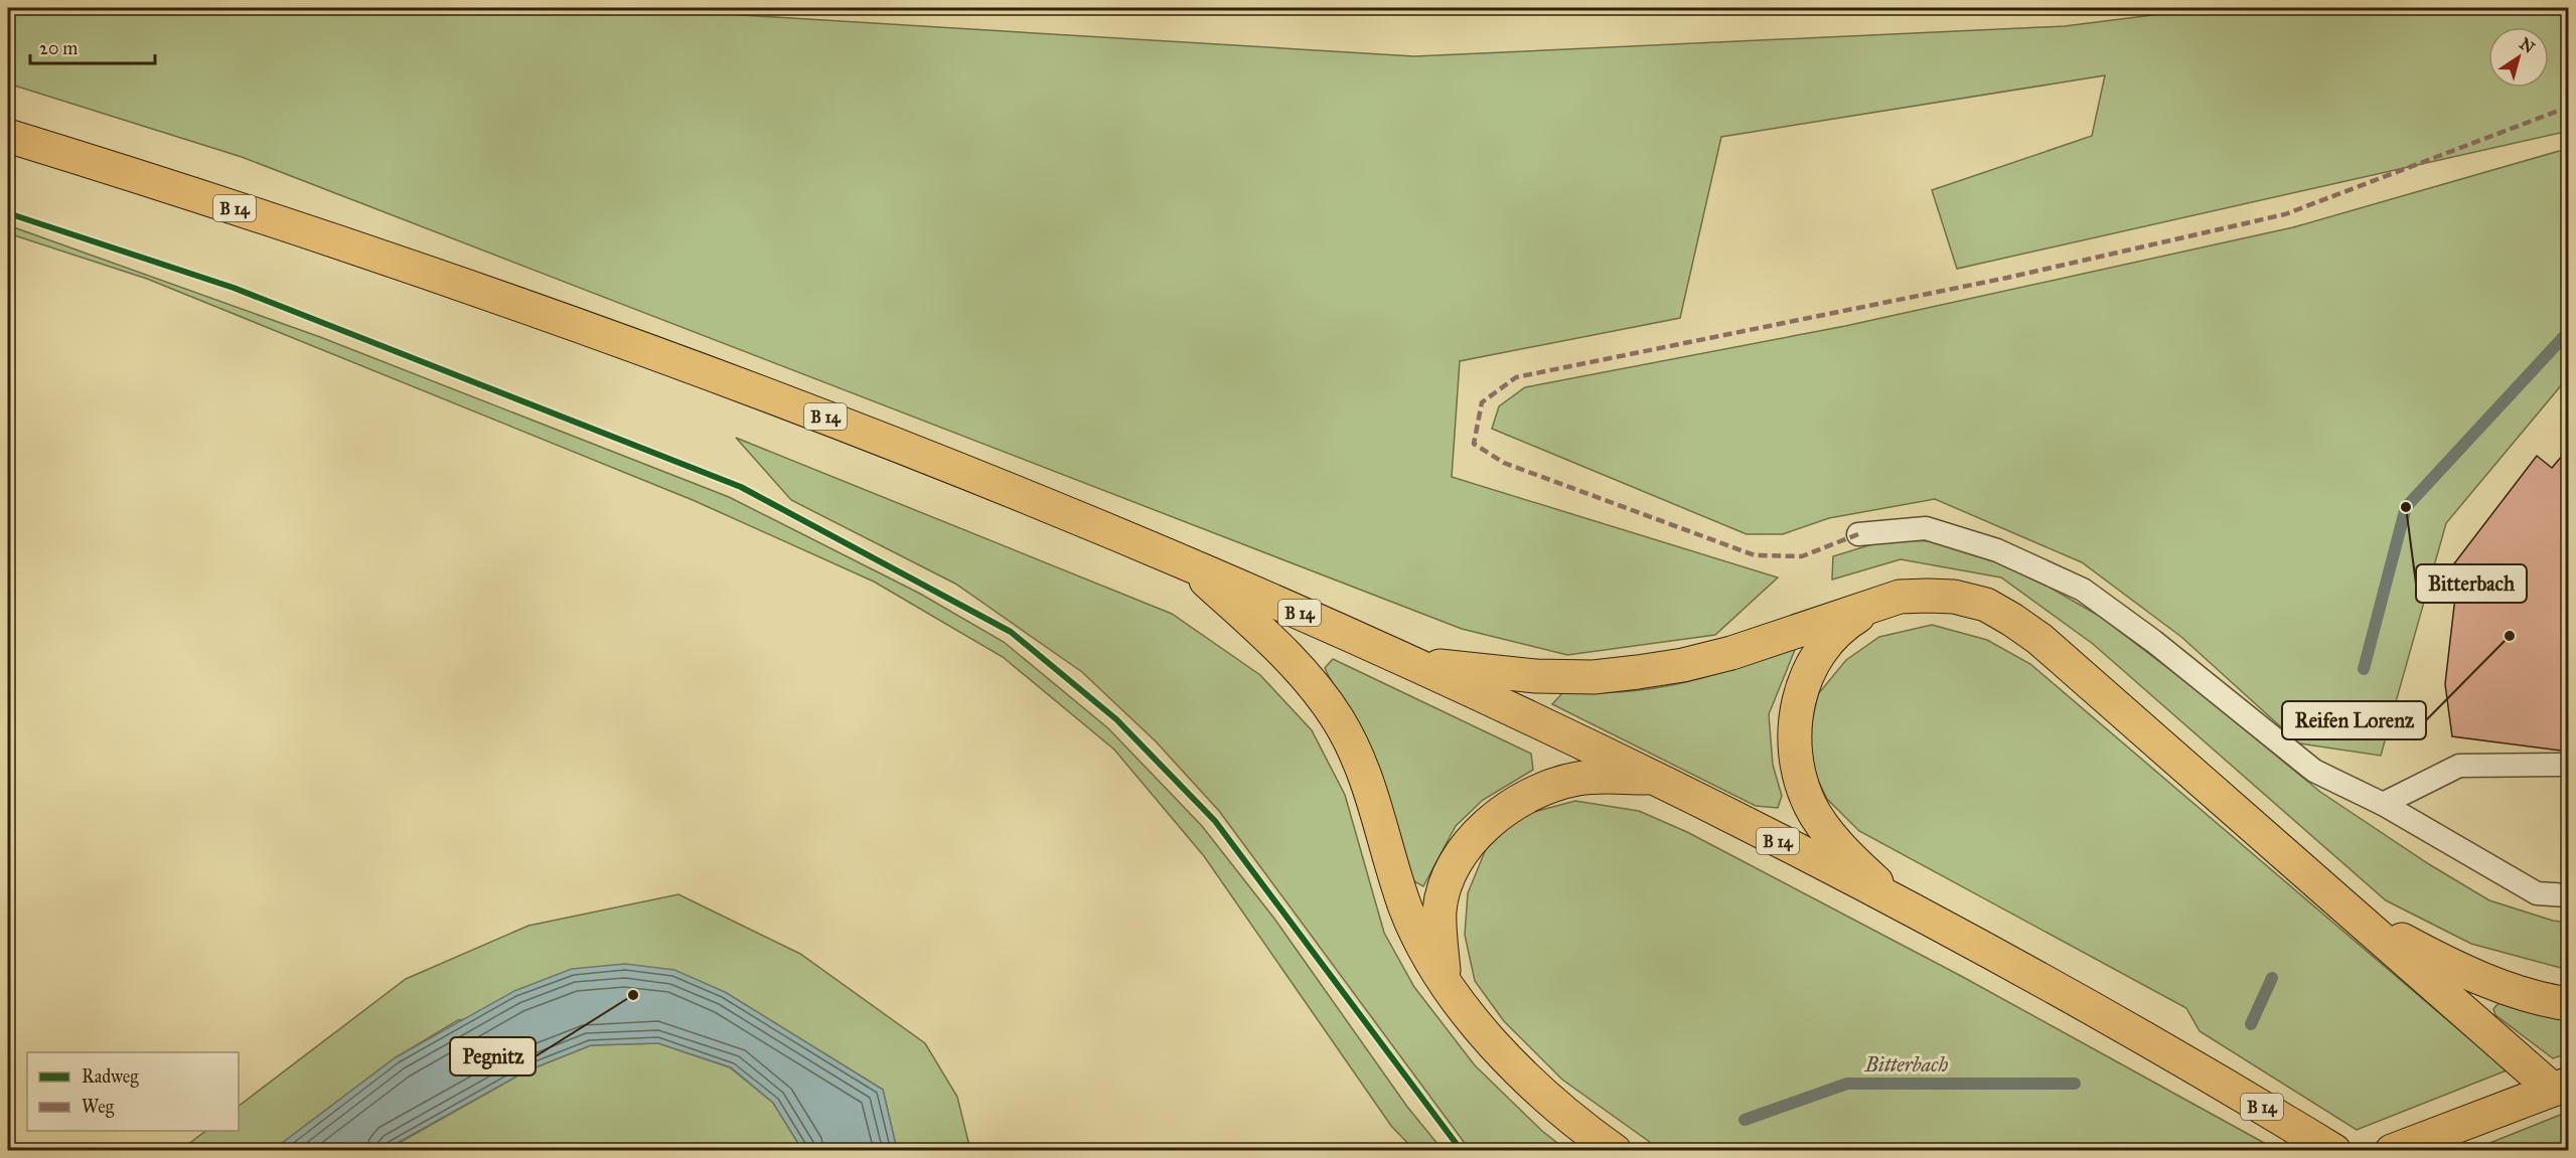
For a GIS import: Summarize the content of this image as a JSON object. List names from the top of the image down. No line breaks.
{"streets":{"main road":["B 14"]},"water":["Bitterbach"],"places":["Bitterbach","Reifen Lorenz","Pegnitz"],"legend":["Radweg","Weg"],"scale_bar":"20 m","north":"top right"}
